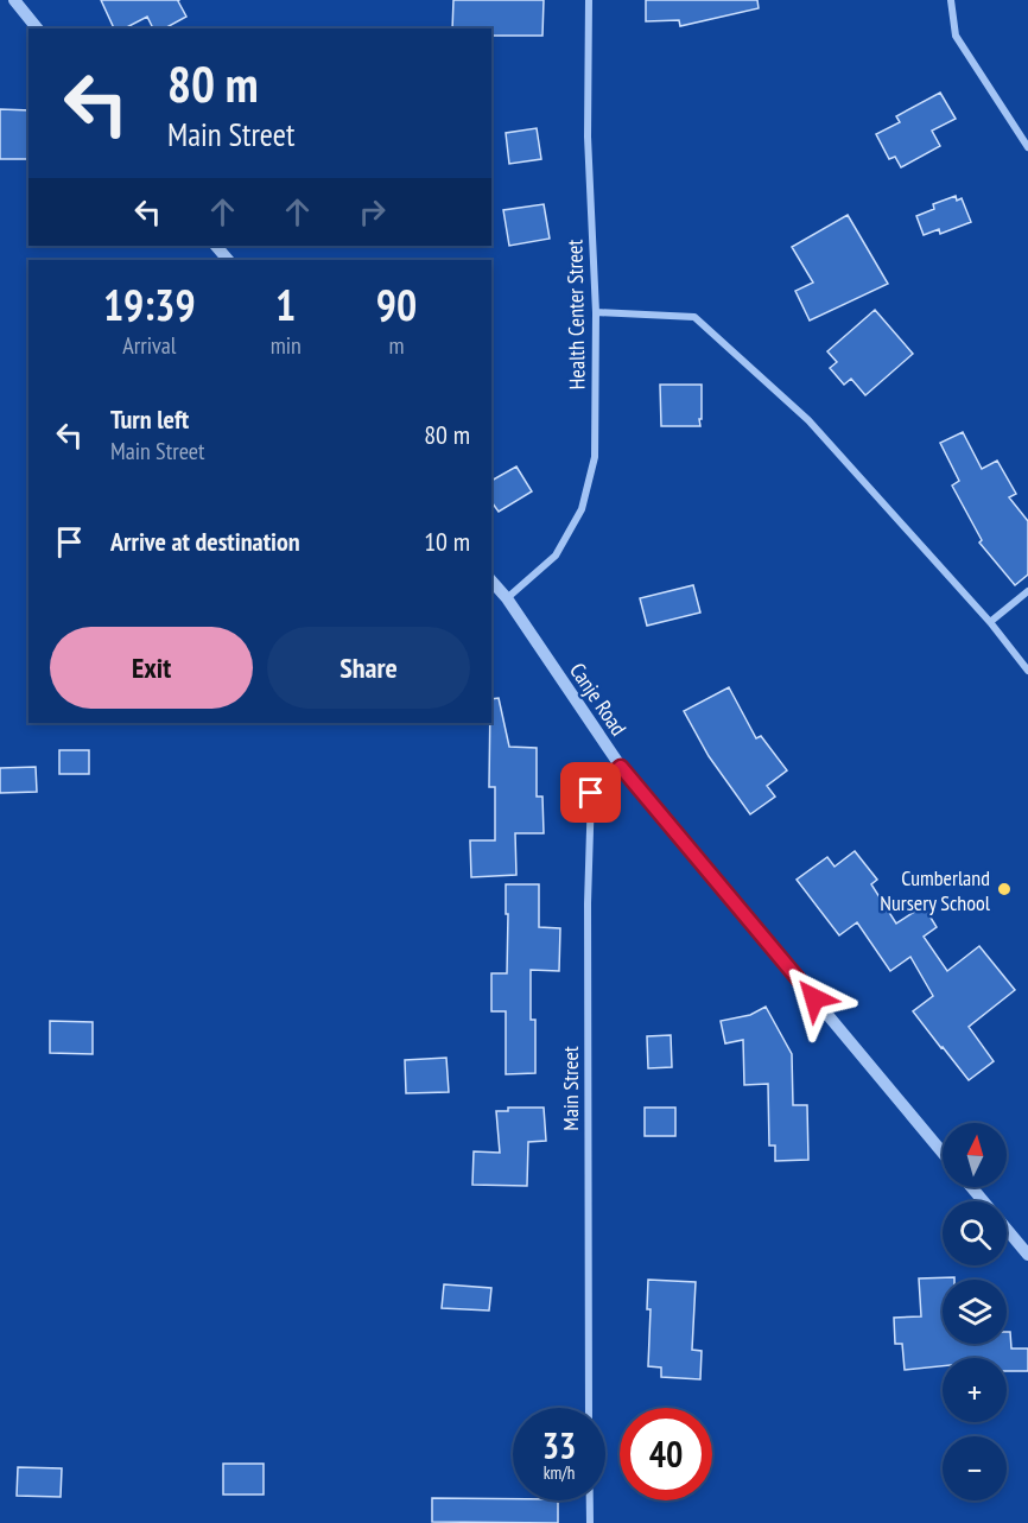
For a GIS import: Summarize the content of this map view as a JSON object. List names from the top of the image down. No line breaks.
{"streets":{"street":["Health Center Street","Canje Road","Main Street"]},"crossings":[["Health Center Street","Canje Road"],["Canje Road","Main Street"]],"places":["Cumberland Nursery School"],"north":"top","page":{"turn":["80 m","Main Street"],"eta":["19:39","Arrival","1","min","90","m"],"list":[{"name":"Turn left","note":"Main Street","value":"80 m"},{"name":"Arrive at destination","value":"10 m"}],"buttons":["Exit","Share"],"map_buttons":["+","−"],"speed":"33 km/h","limit":"40"}}
